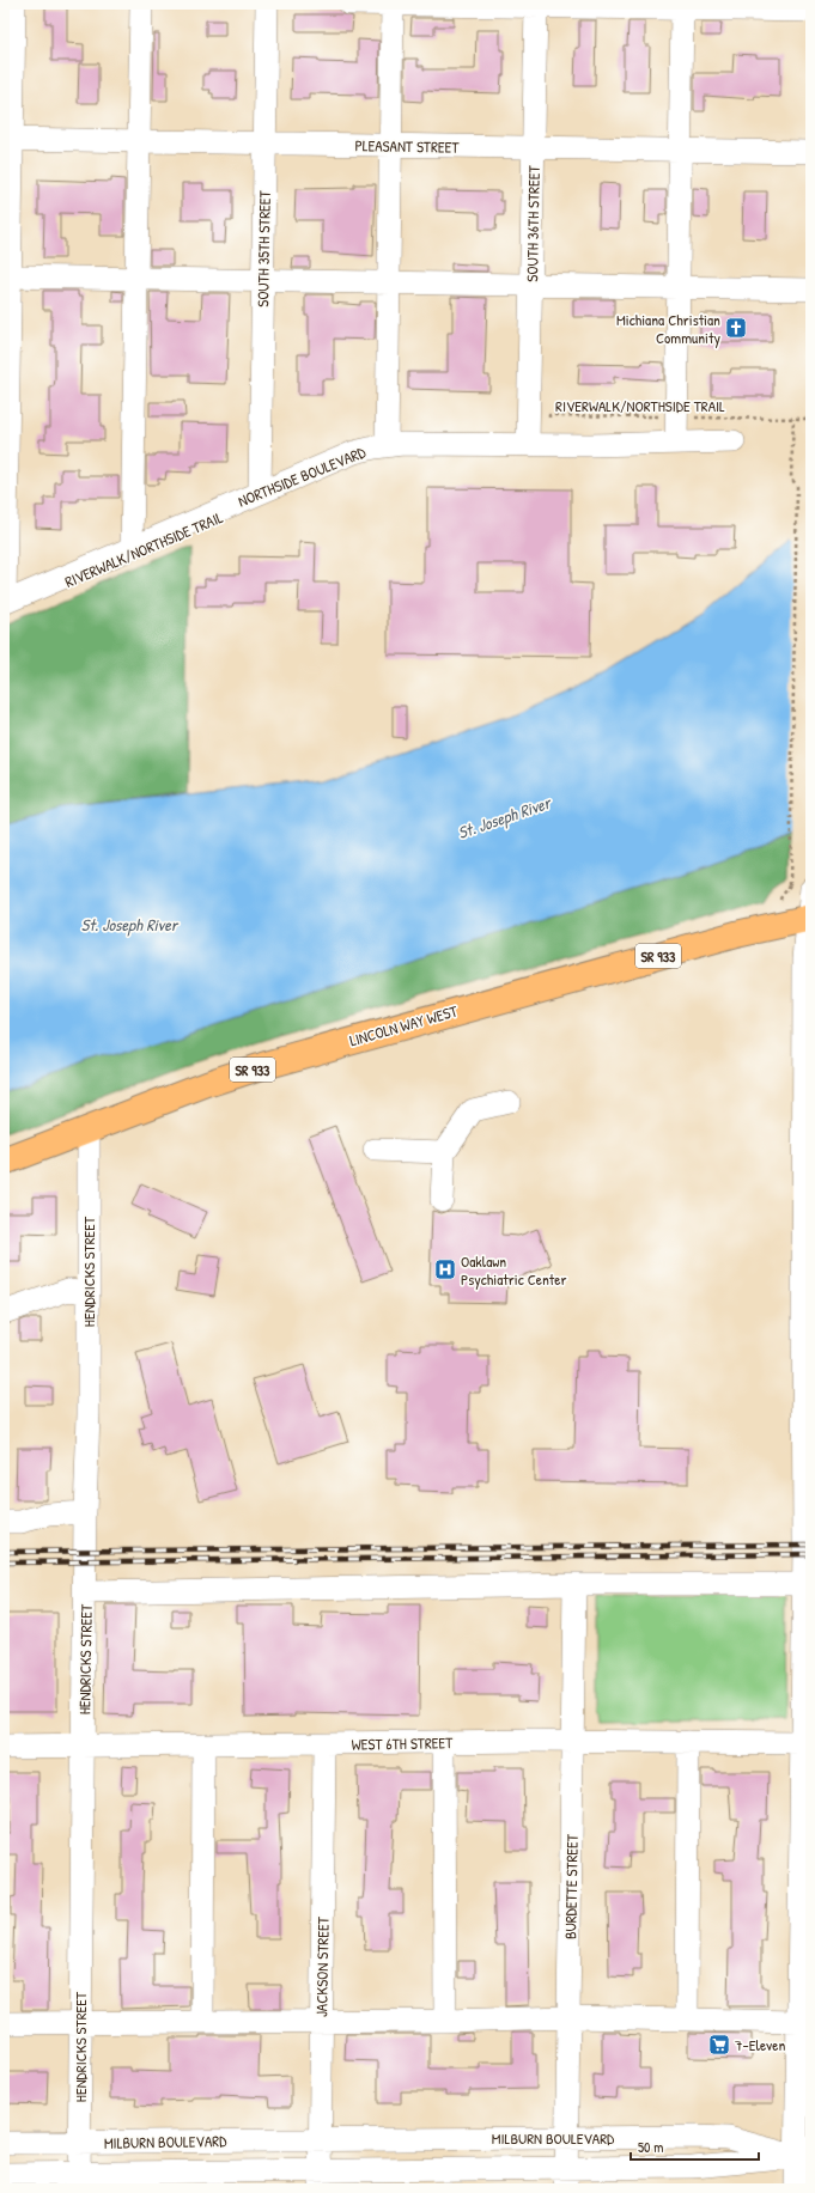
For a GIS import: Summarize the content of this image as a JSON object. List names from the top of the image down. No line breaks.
{"streets":{"main road":["SR 933","LINCOLN WAY WEST"],"street":["PLEASANT STREET","SOUTH 36TH STREET","SOUTH 35TH STREET","NORTHSIDE BOULEVARD","HENDRICKS STREET","WEST 6TH STREET","BURDETTE STREET","JACKSON STREET","MILBURN BOULEVARD"],"path":["RIVERWALK/NORTHSIDE TRAIL"]},"crossings":[["PLEASANT STREET","SOUTH 36TH STREET"],["PLEASANT STREET","SOUTH 35TH STREET"],["SOUTH 36TH STREET","RIVERWALK/NORTHSIDE TRAIL"],["SOUTH 36TH STREET","NORTHSIDE BOULEVARD"],["SOUTH 35TH STREET","NORTHSIDE BOULEVARD"],["RIVERWALK/NORTHSIDE TRAIL","NORTHSIDE BOULEVARD"],["LINCOLN WAY WEST","HENDRICKS STREET"],["HENDRICKS STREET","WEST 6TH STREET"],["HENDRICKS STREET","MILBURN BOULEVARD"],["WEST 6TH STREET","BURDETTE STREET"],["WEST 6TH STREET","JACKSON STREET"],["BURDETTE STREET","MILBURN BOULEVARD"],["JACKSON STREET","MILBURN BOULEVARD"]],"water":["St. Joseph River"],"places":{"church":["Michiana Christian Community"],"hospital":["Oaklawn Psychiatric Center"],"supermarket":["7-Eleven"]},"scale_bar":"50 m"}
